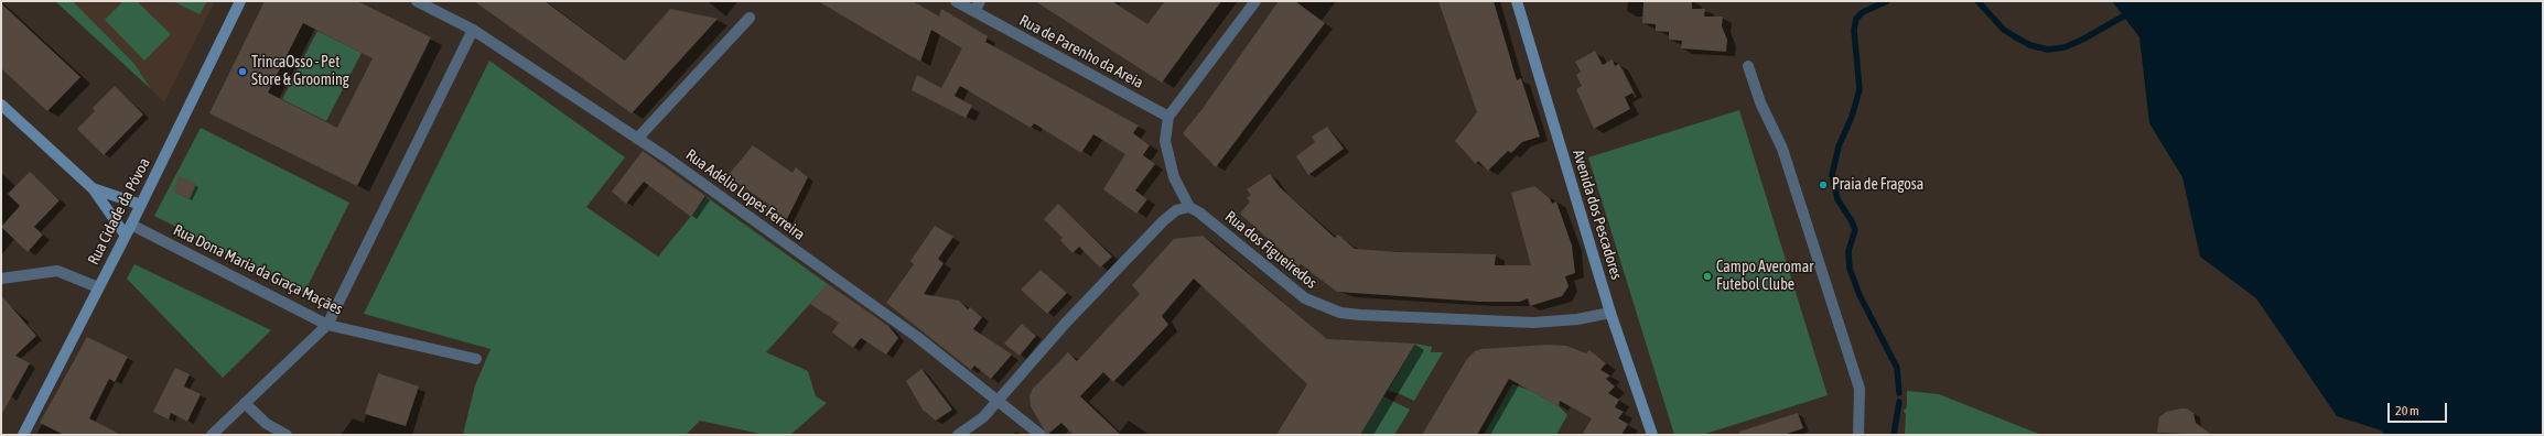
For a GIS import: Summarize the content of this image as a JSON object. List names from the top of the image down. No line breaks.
{"streets":{"street":["Rua de Parenho da Areia","Rua Adélio Lopes Ferreira","Rua Cidade da Póvoa","Avenida dos Pescadores","Rua dos Figueiredos","Rua Dona Maria da Graça Maçães"]},"crossings":[["Rua Cidade da Póvoa","Rua Dona Maria da Graça Maçães"],["Avenida dos Pescadores","Rua dos Figueiredos"]],"places":["TrincaOsso - Pet Store & Grooming","Praia de Fragosa","Campo Averomar Futebol Clube"],"scale_bar":"20 m"}
